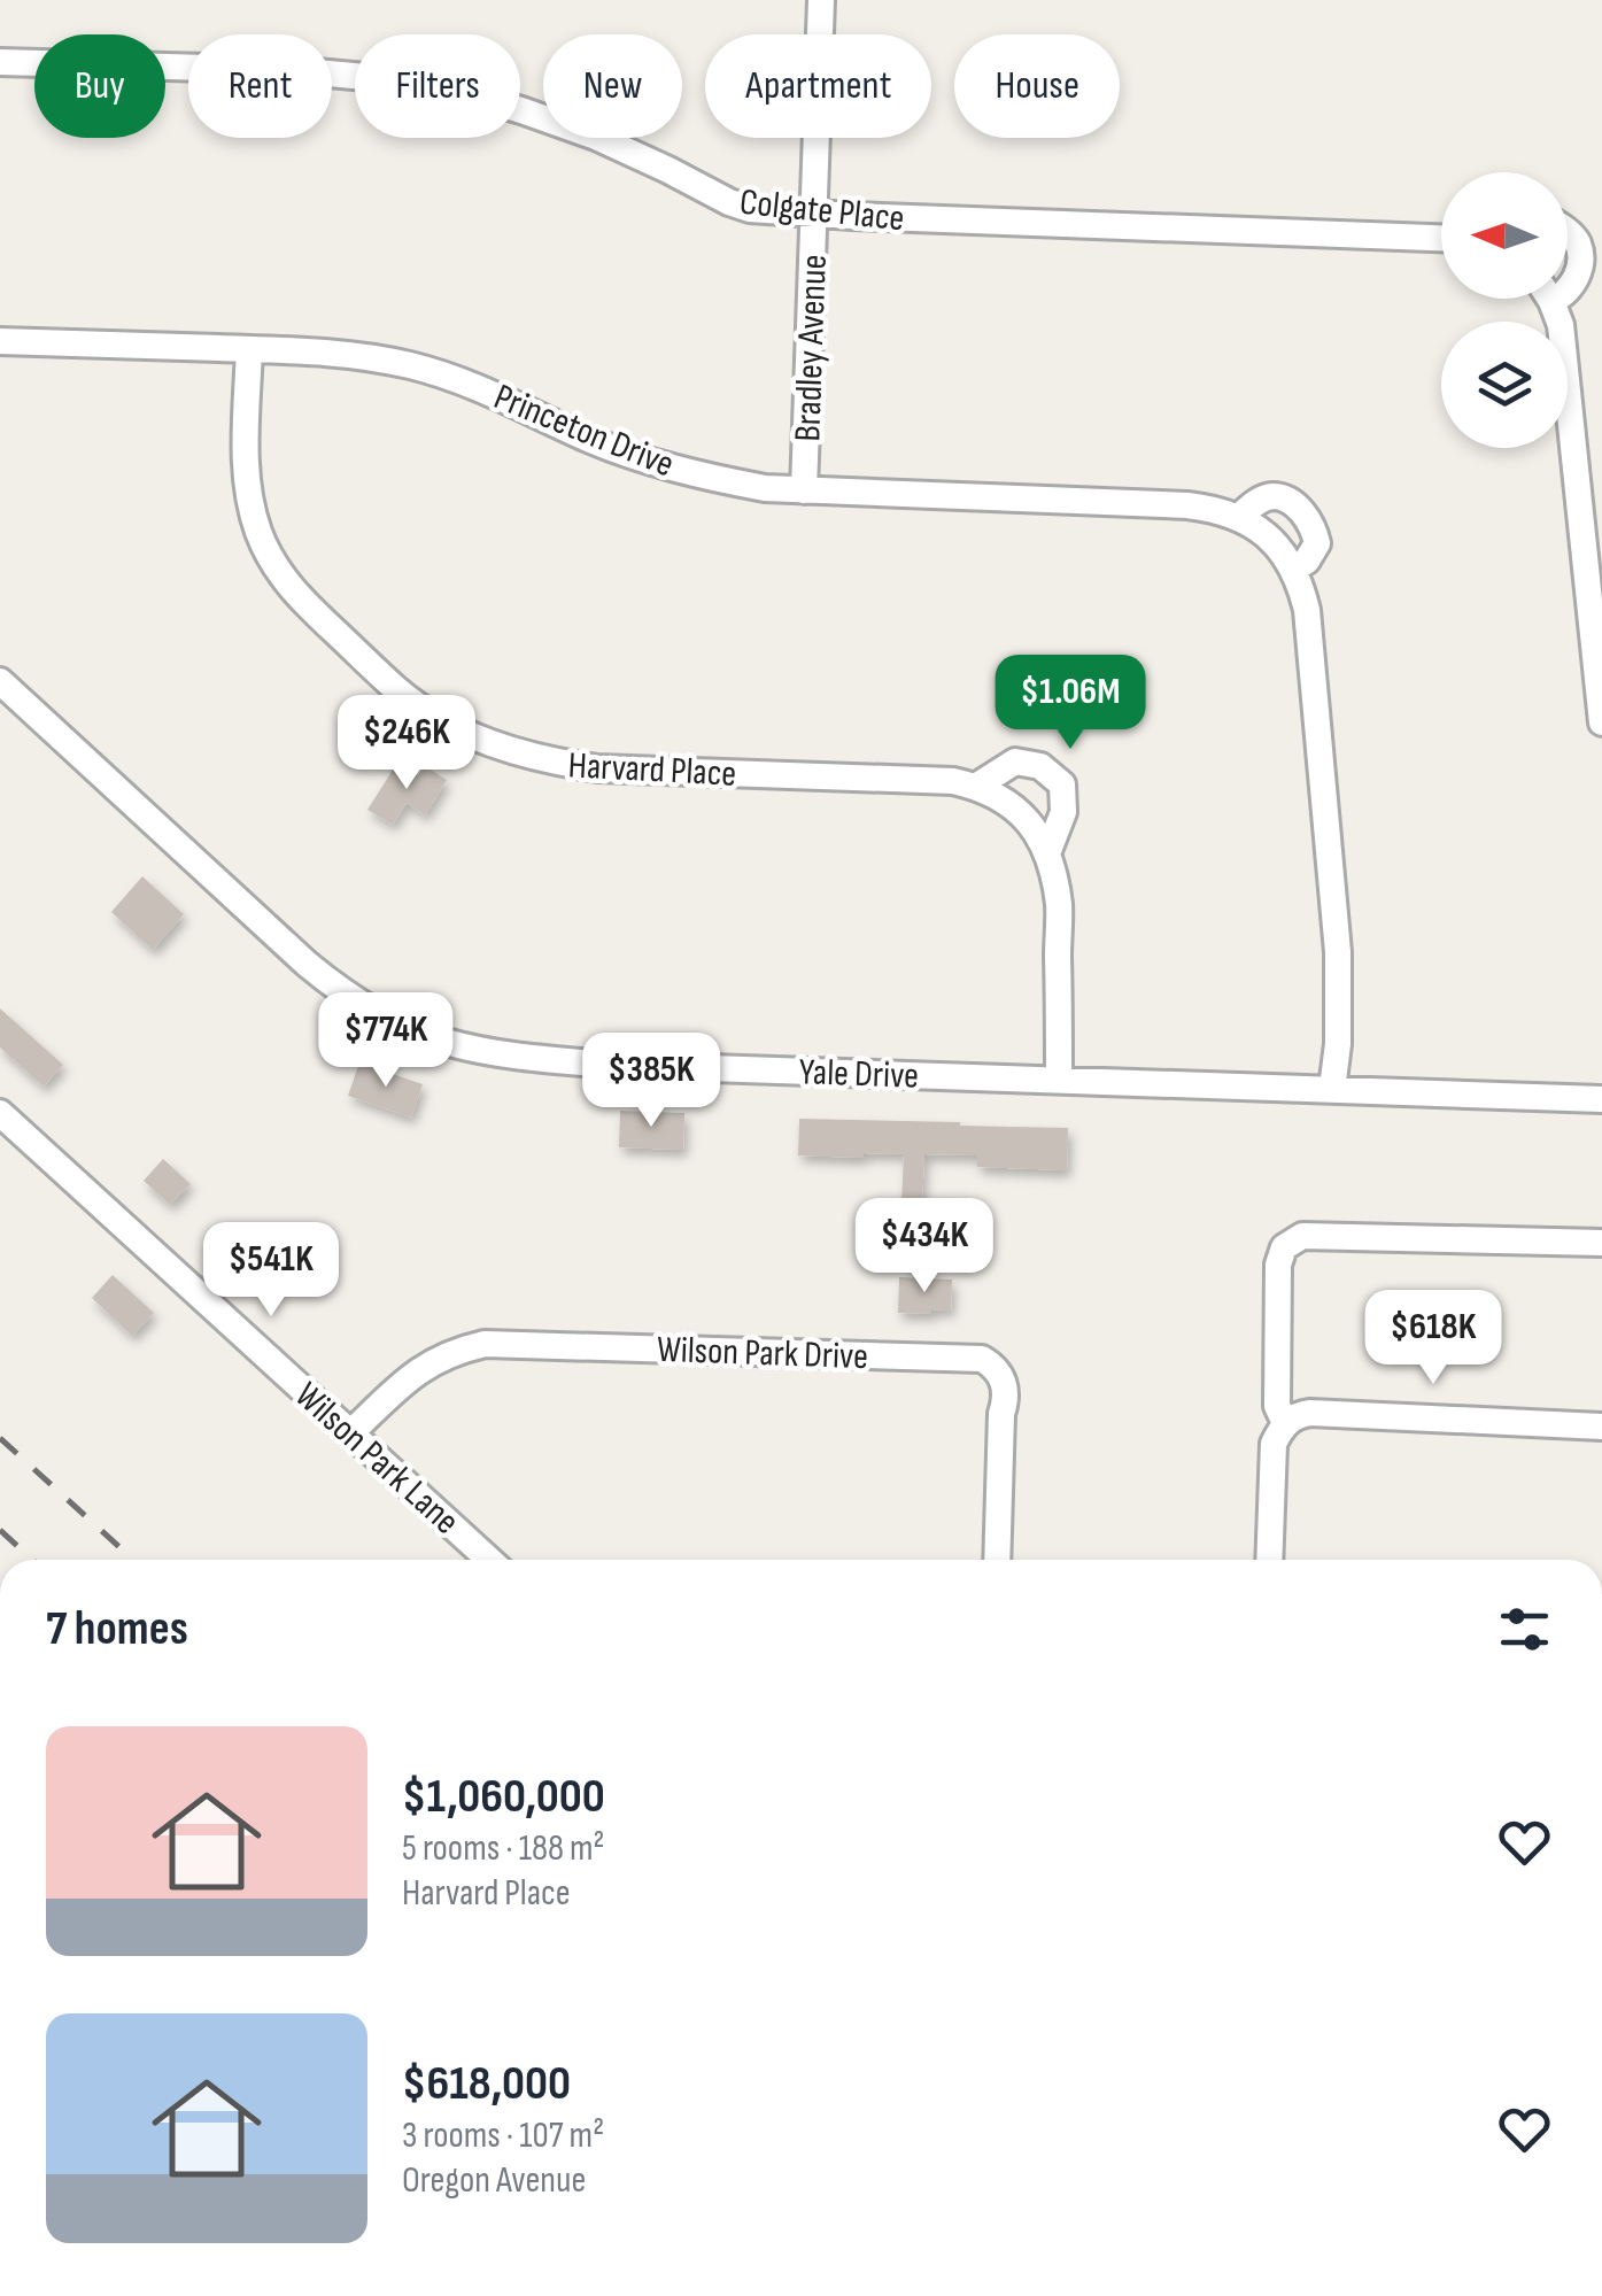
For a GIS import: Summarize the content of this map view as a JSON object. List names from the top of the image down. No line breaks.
{"streets":{"street":["Colgate Place","Bradley Avenue","Princeton Drive","Harvard Place","Yale Drive","Wilson Park Drive","Wilson Park Lane"]},"crossings":[["Colgate Place","Bradley Avenue"],["Bradley Avenue","Princeton Drive"],["Princeton Drive","Harvard Place"],["Princeton Drive","Yale Drive"],["Harvard Place","Yale Drive"],["Wilson Park Drive","Wilson Park Lane"]],"north":"left","page":{"chip":["Buy","Rent","Filters","New","Apartment","House"],"price":["$1.06M","$246K","$774K","$385K","$434K","$541K","$618K"],"heading":"7 homes","list":[{"name":"$1,060,000","note":"5 rooms · 188 m² · Harvard Place"},{"name":"$618,000","note":"3 rooms · 107 m² · Oregon Avenue"}]}}
